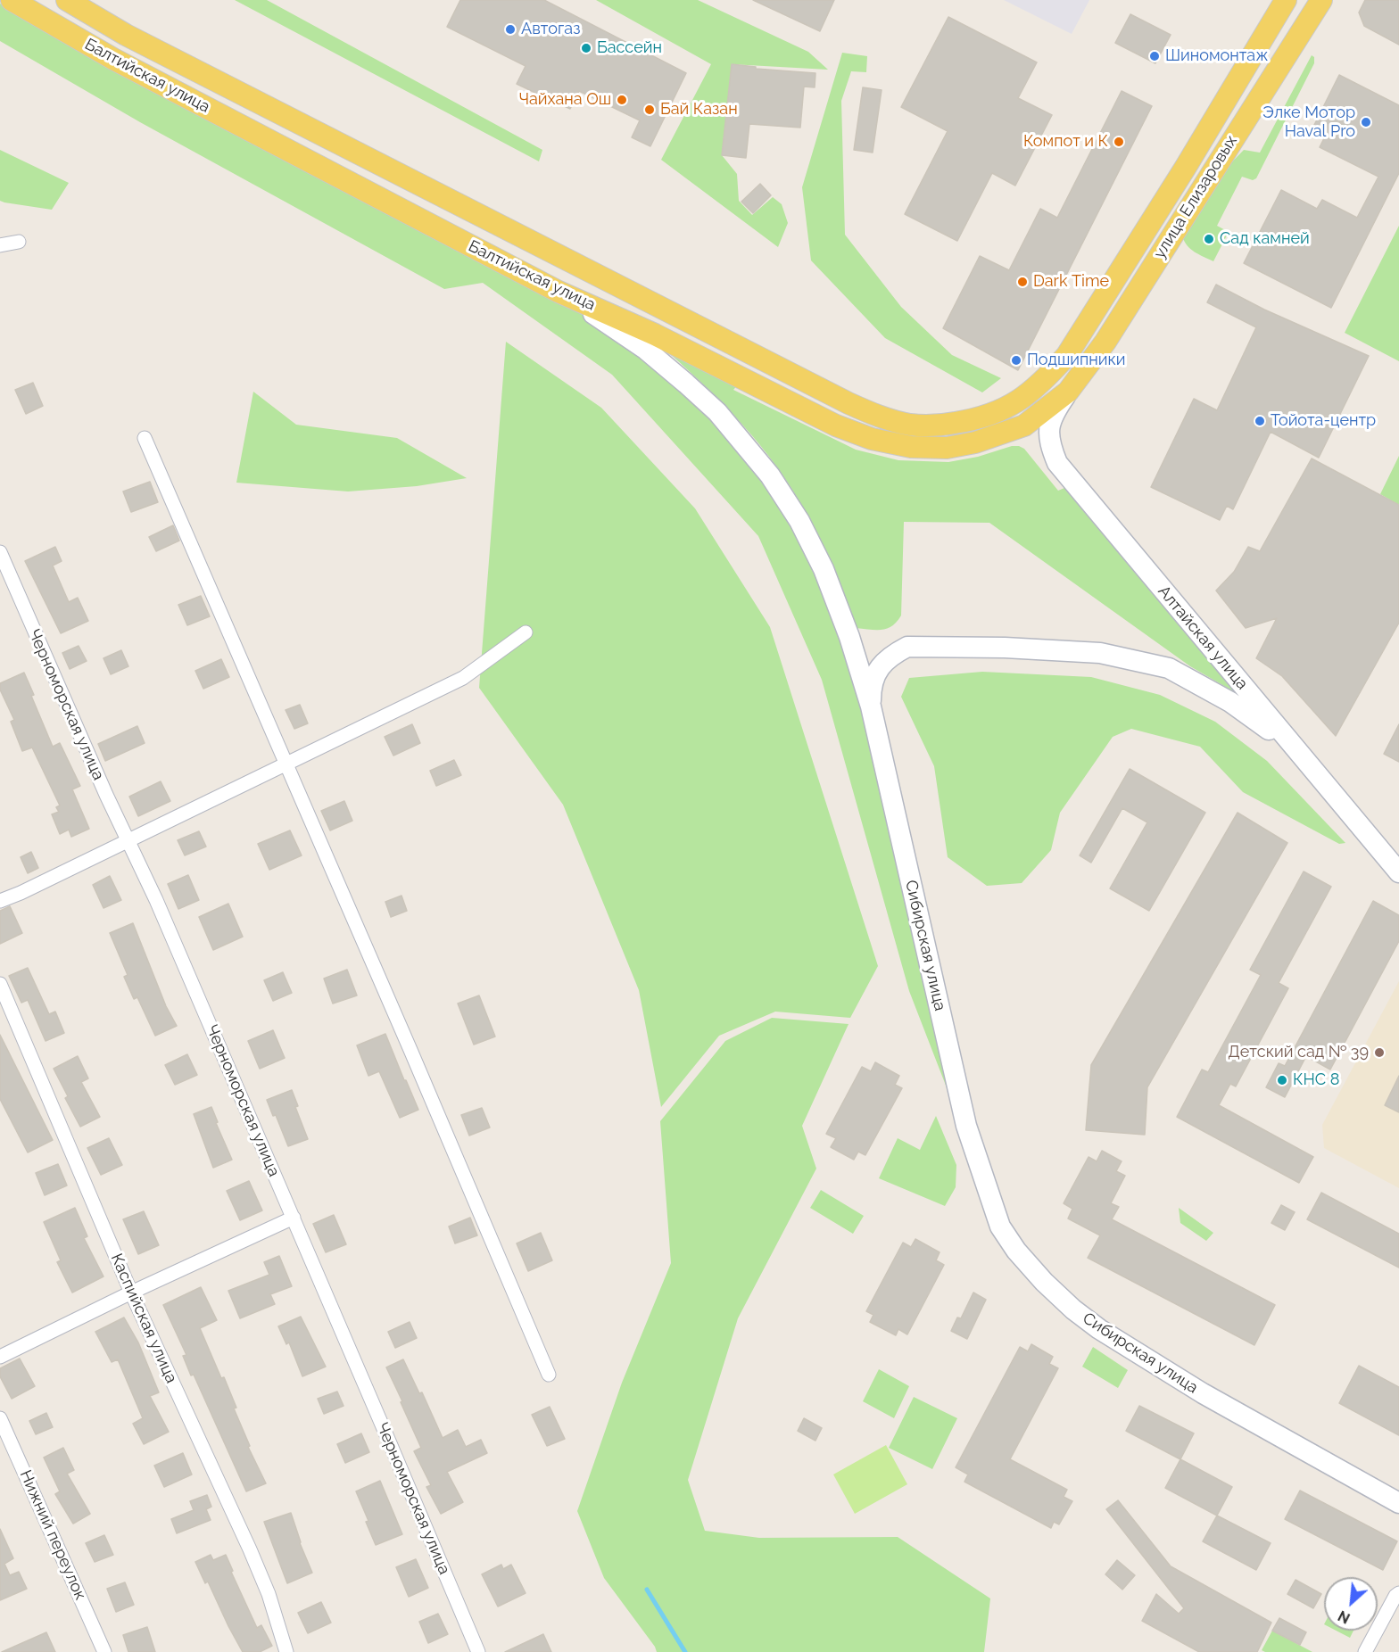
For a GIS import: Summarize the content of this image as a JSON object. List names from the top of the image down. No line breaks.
{"streets":{"main road":["Балтийская улица","улица Елизаровых","Алтайская улица","Сибирская улица"],"street":["Черноморская улица","Каспийская улица","Нижний переулок"]},"crossings":[["Балтийская улица","улица Елизаровых"],["Балтийская улица","Алтайская улица"],["Балтийская улица","Сибирская улица"],["улица Елизаровых","Алтайская улица"]],"places":["Автогаз","Бассейн","Шиномонтаж","Чайхана Ош","Бай Казан","Элке Мотор Haval Pro","Компот и К","Сад камней","Dark Time","Подшипники","Тойота-центр","Детский сад № 39","КНС 8"],"north":"bottom left"}
